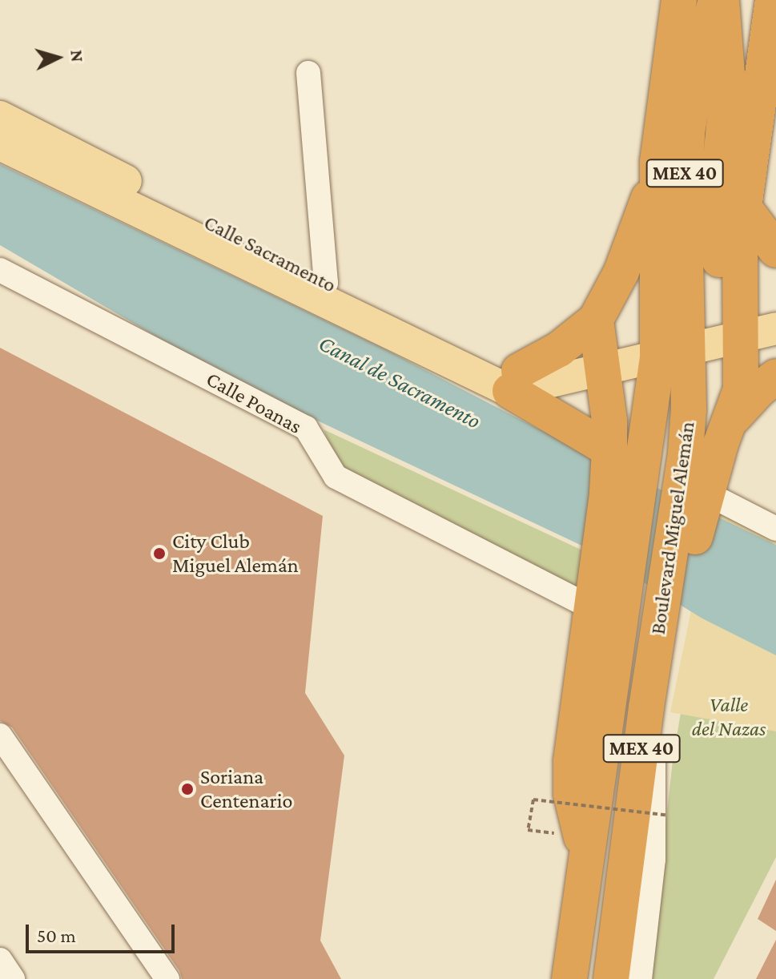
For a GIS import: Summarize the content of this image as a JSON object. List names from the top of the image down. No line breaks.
{"streets":{"highway":["MEX 40","Boulevard Miguel Alemán"],"main road":["Calle Sacramento"],"street":["Calle Poanas"]},"crossings":[["Calle Poanas","Boulevard Miguel Alemán"]],"water":["Canal de Sacramento"],"parks":["Valle del Nazas"],"places":["City Club Miguel Alemán","Soriana Centenario"],"scale_bar":"50 m","north":"right"}
